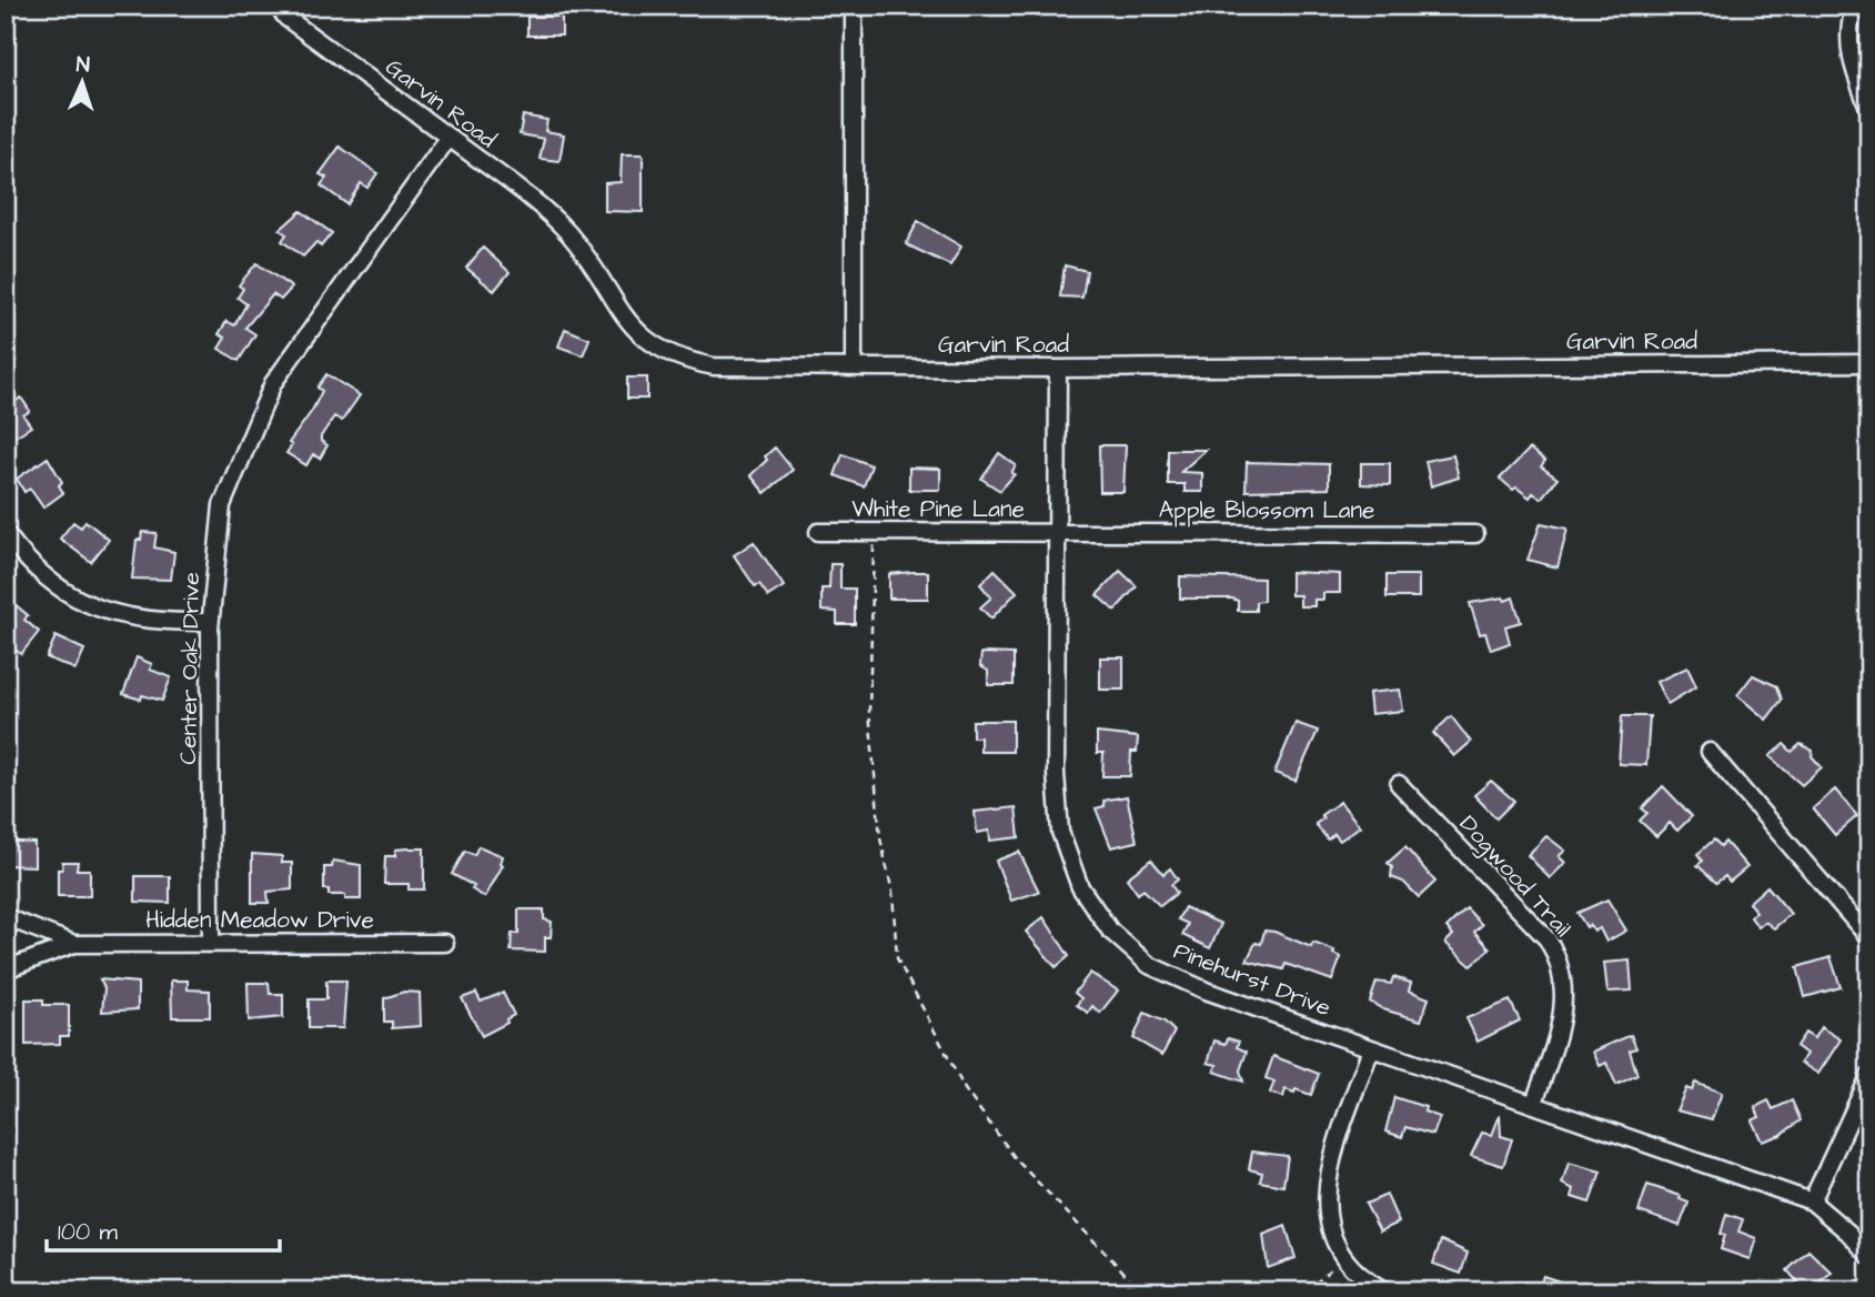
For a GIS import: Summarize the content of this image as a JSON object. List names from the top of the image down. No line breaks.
{"streets":{"street":["Garvin Road","White Pine Lane","Apple Blossom Lane","Center Oak Drive","Dogwood Trail","Hidden Meadow Drive","Pinehurst Drive"]},"crossings":[["Garvin Road","Center Oak Drive"],["Garvin Road","Pinehurst Drive"],["White Pine Lane","Apple Blossom Lane"],["White Pine Lane","Pinehurst Drive"],["Apple Blossom Lane","Pinehurst Drive"],["Center Oak Drive","Hidden Meadow Drive"],["Dogwood Trail","Pinehurst Drive"]],"scale_bar":"100 m","north":"top"}
